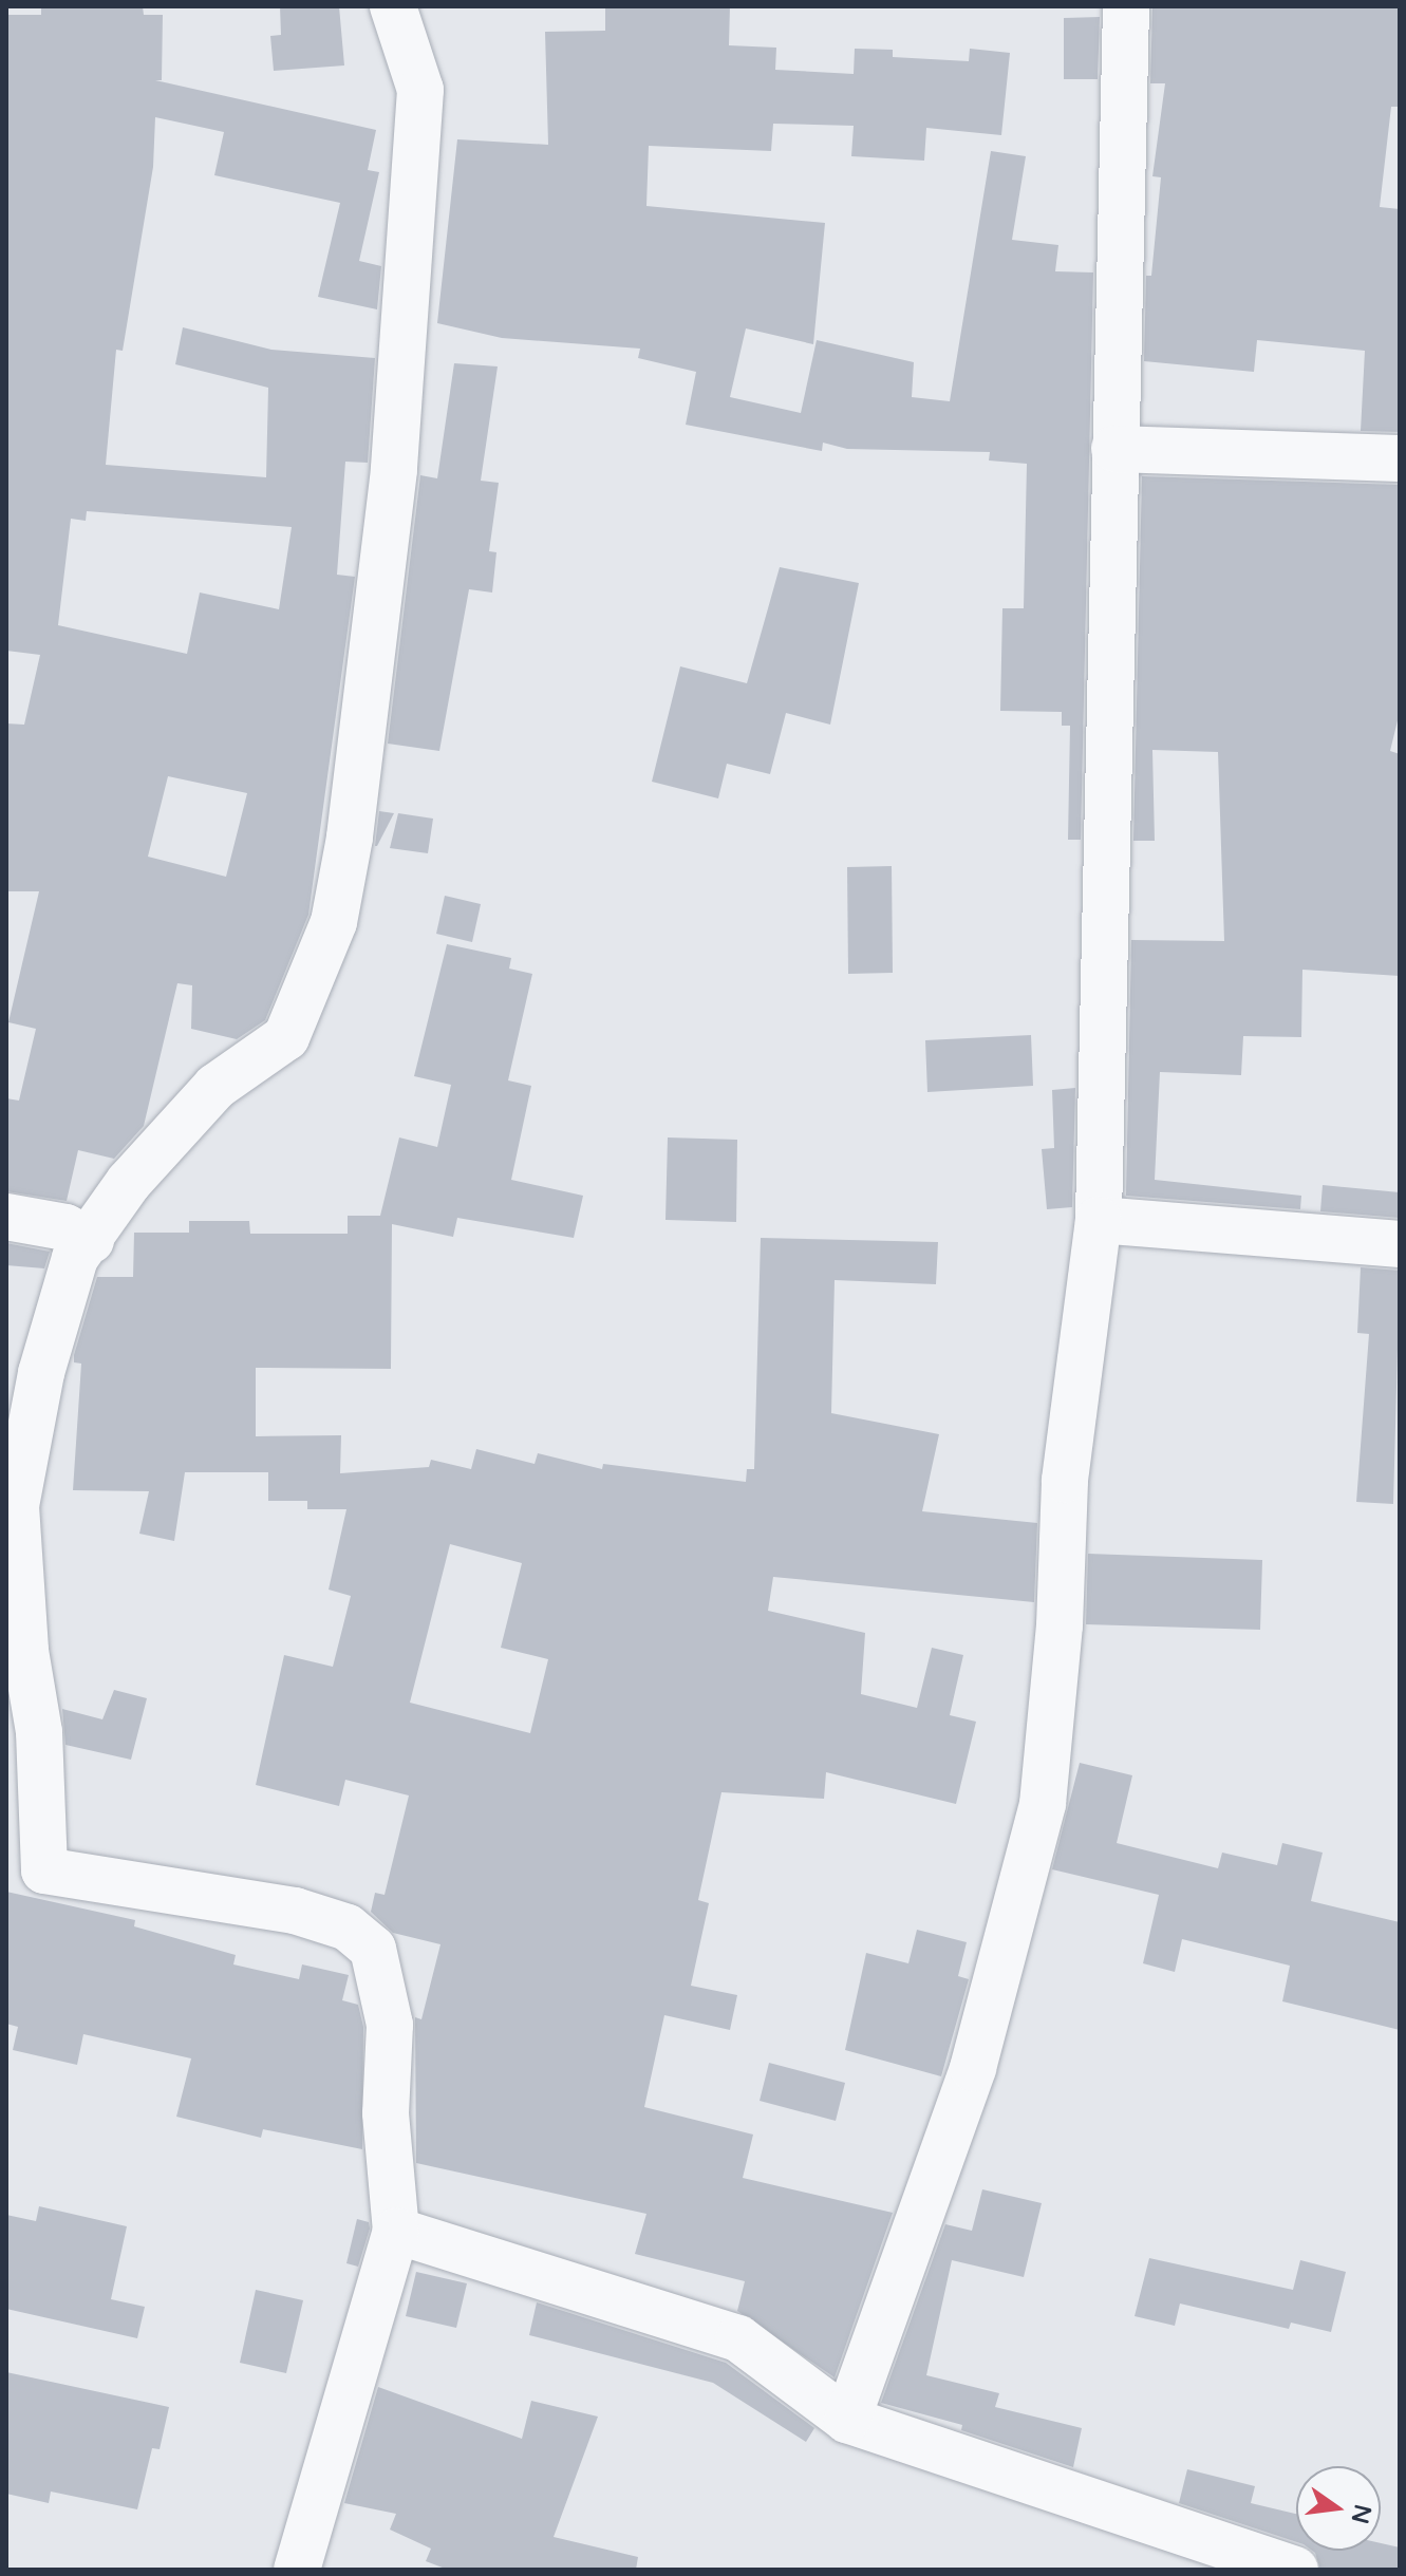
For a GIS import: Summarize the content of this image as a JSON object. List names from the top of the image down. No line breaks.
{"north":"right"}
